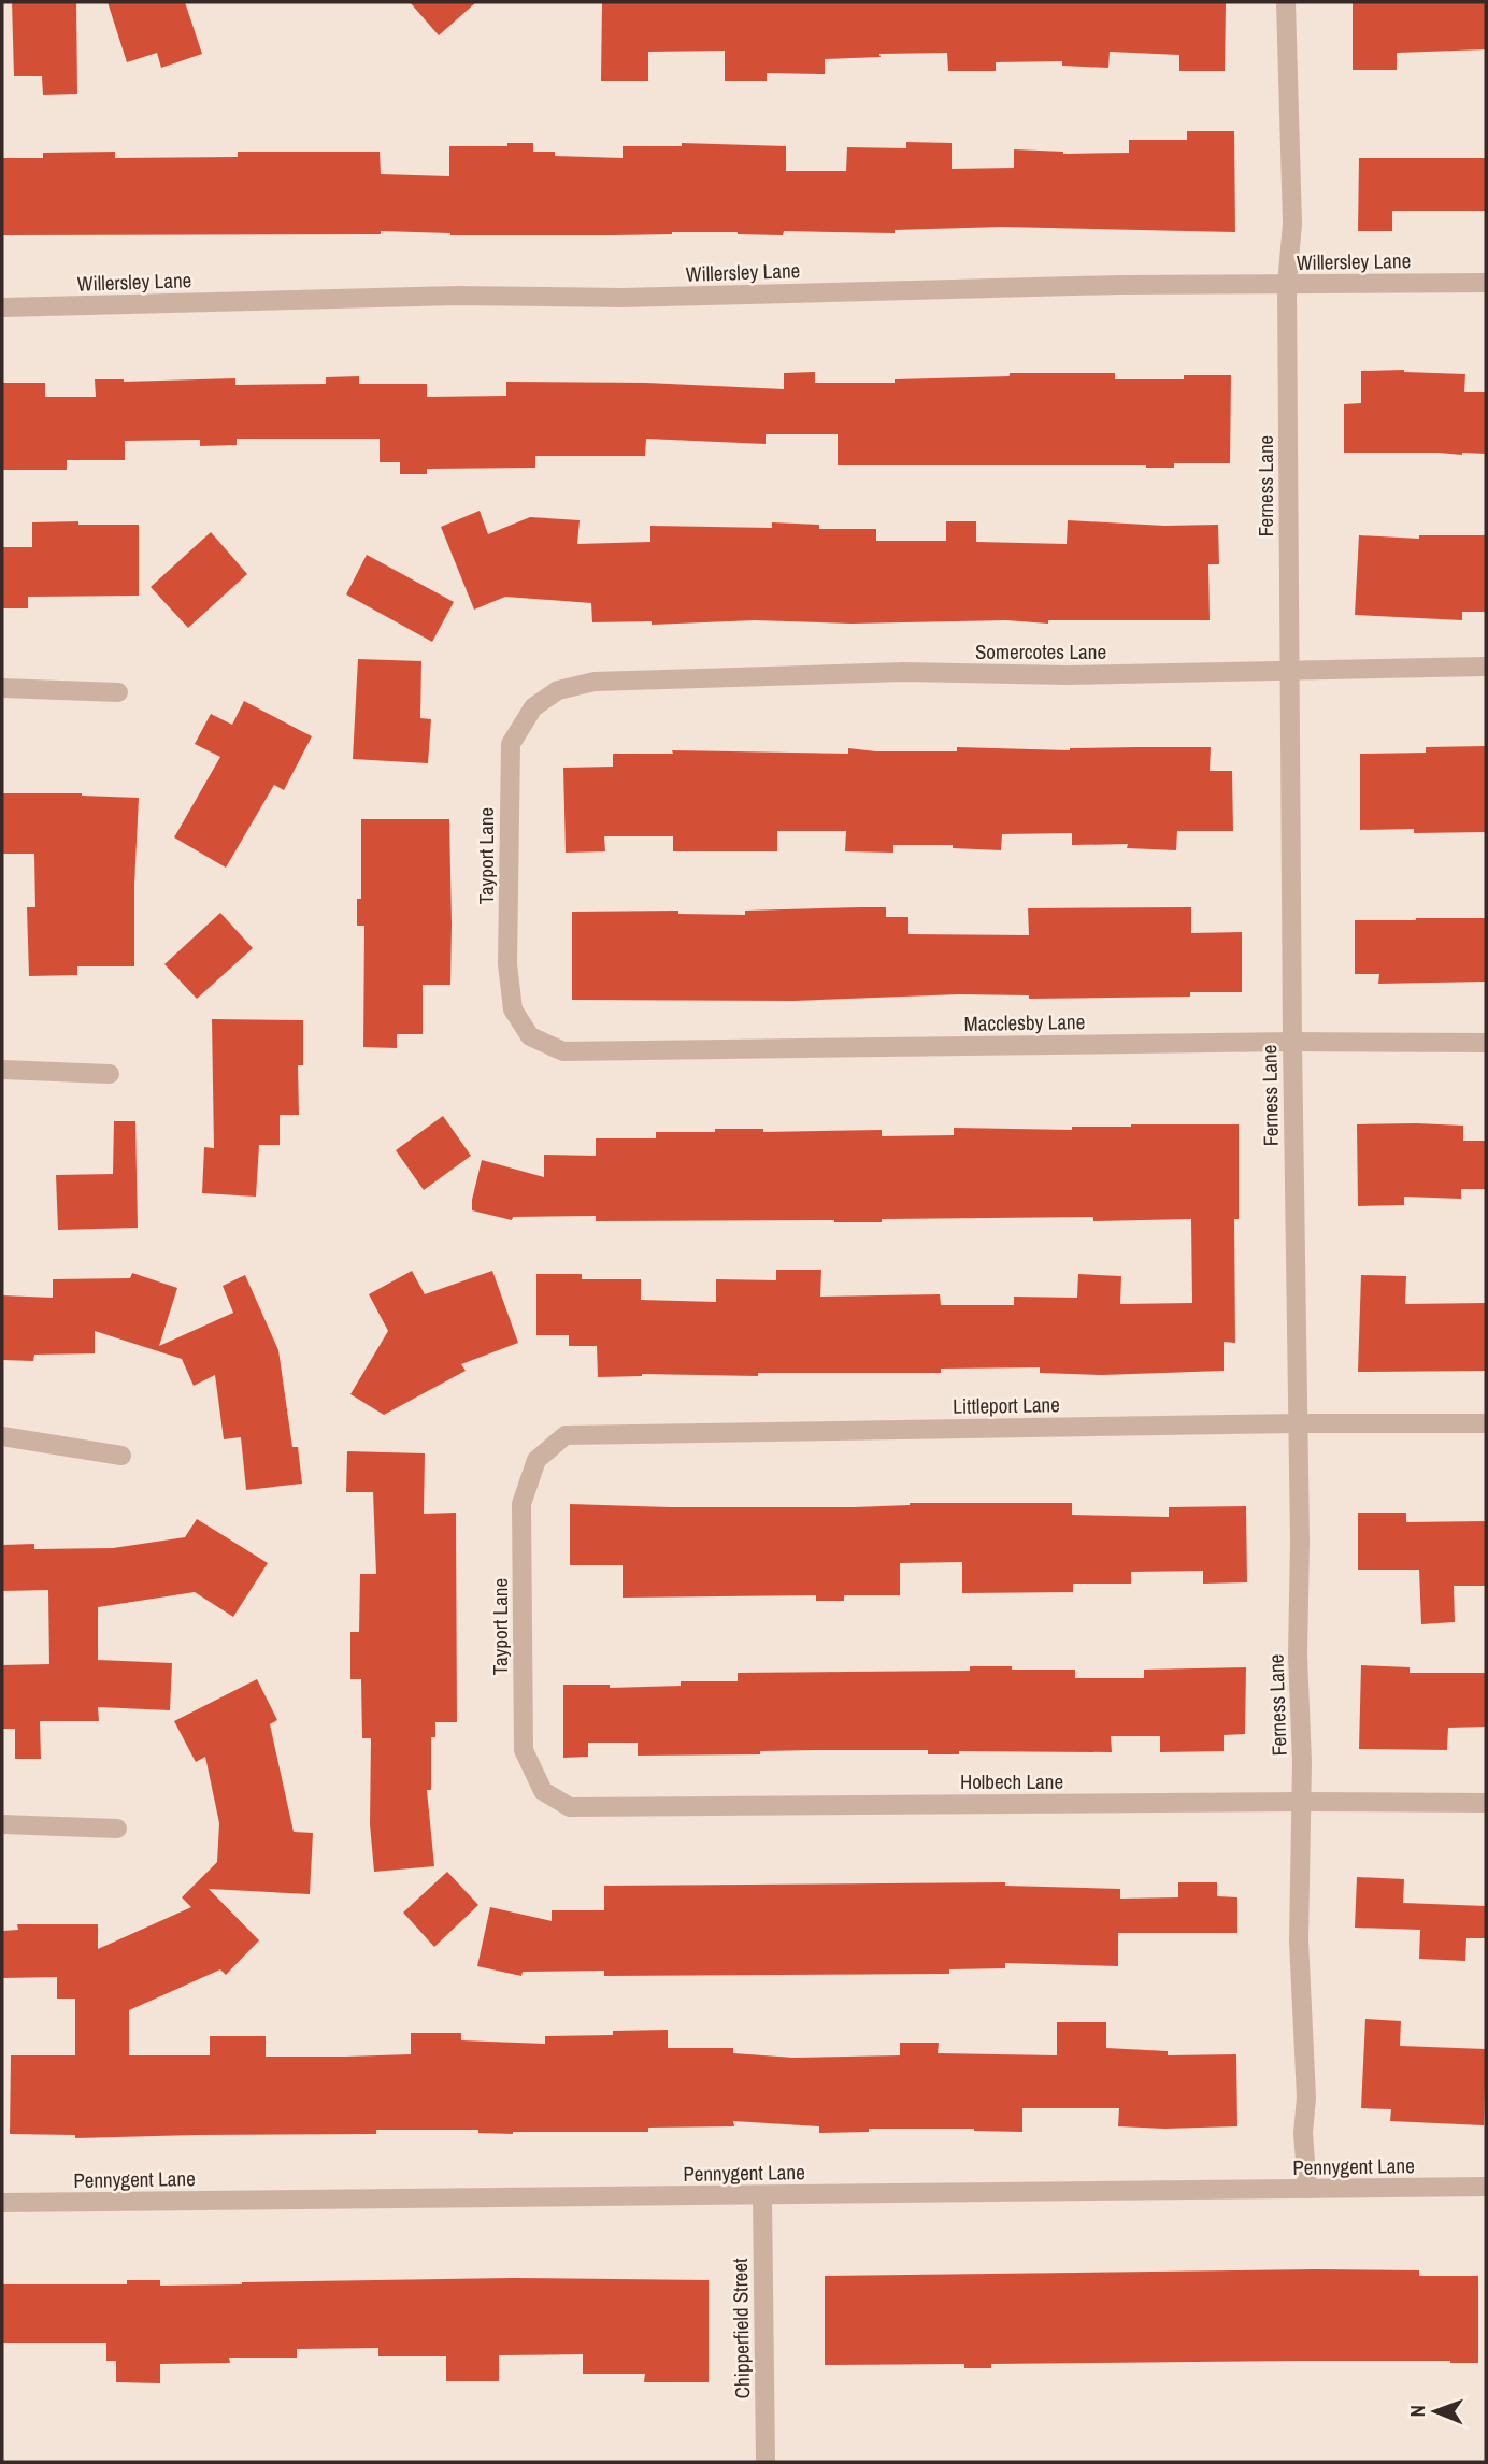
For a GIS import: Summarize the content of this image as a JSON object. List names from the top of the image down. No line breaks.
{"streets":{"street":["Willersley Lane","Ferness Lane","Somercotes Lane","Tayport Lane","Macclesby Lane","Littleport Lane","Holbech Lane","Pennygent Lane","Chipperfield Street"]},"crossings":[["Willersley Lane","Ferness Lane"],["Ferness Lane","Somercotes Lane"],["Ferness Lane","Macclesby Lane"],["Ferness Lane","Littleport Lane"],["Ferness Lane","Holbech Lane"],["Ferness Lane","Pennygent Lane"],["Somercotes Lane","Tayport Lane"],["Tayport Lane","Macclesby Lane"],["Tayport Lane","Littleport Lane"],["Tayport Lane","Holbech Lane"],["Pennygent Lane","Chipperfield Street"]],"north":"left"}
